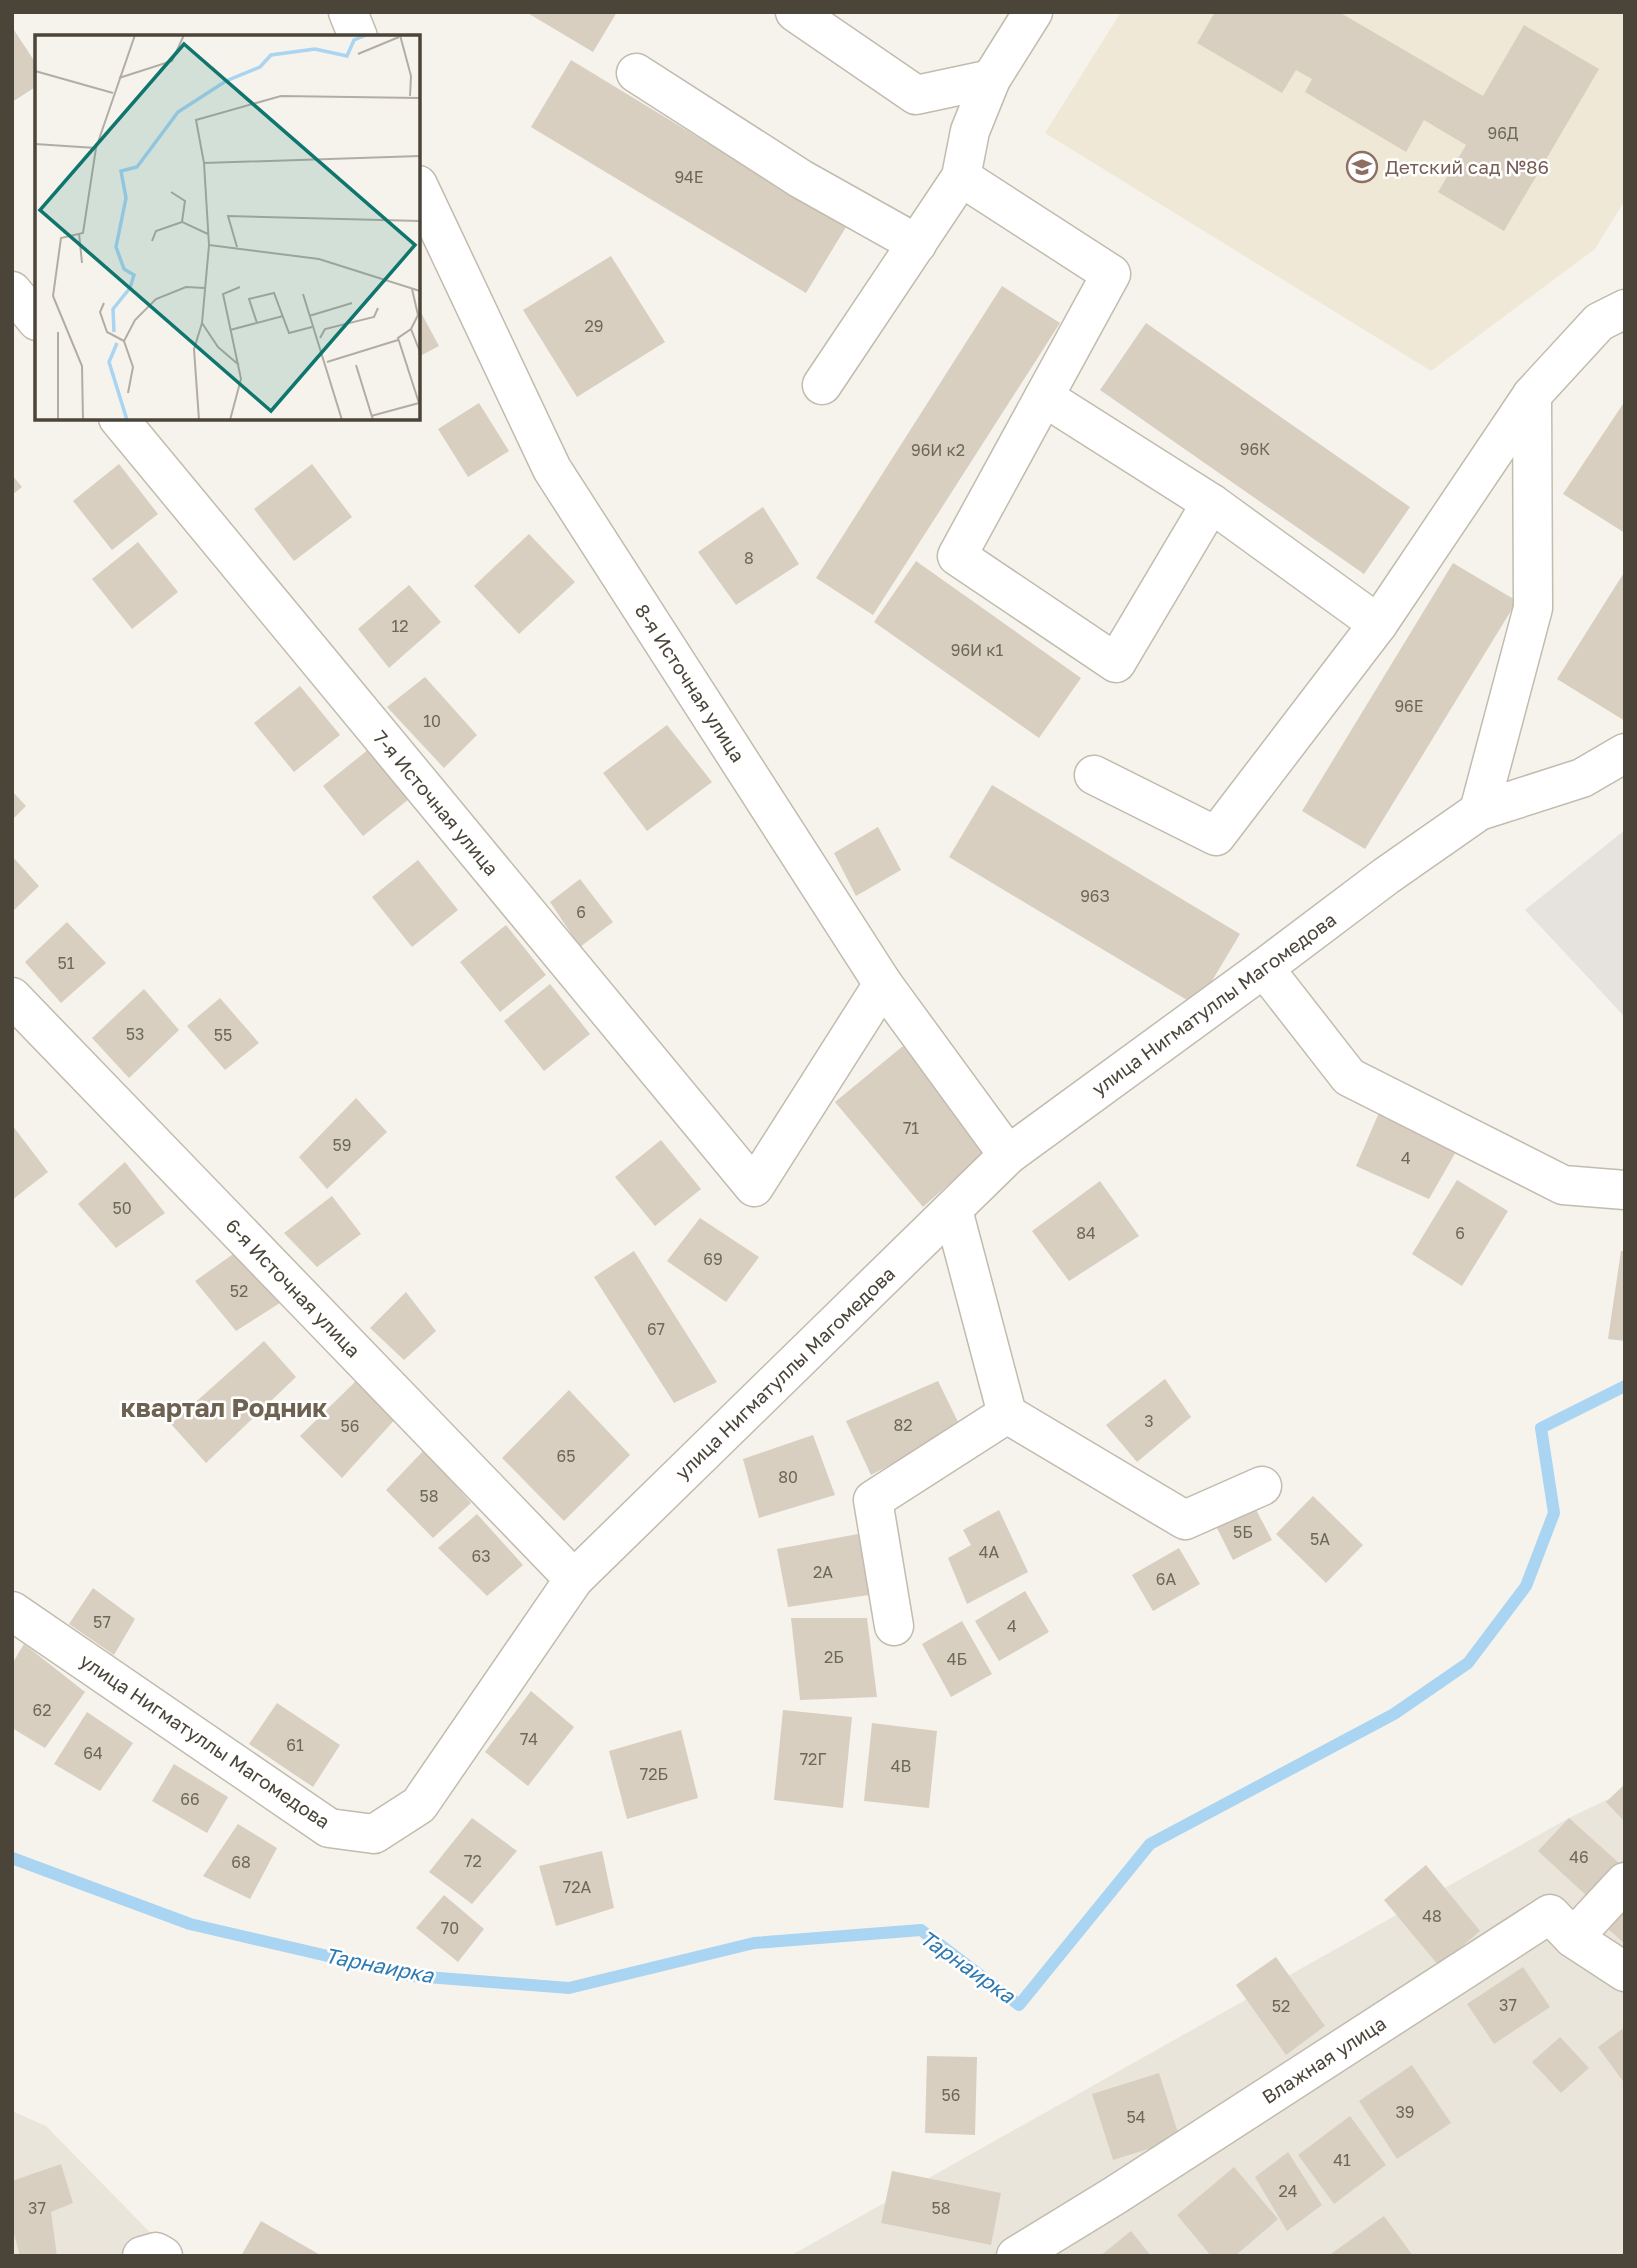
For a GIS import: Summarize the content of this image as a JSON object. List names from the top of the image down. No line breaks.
{"streets":{"street":["8-я Источная улица","7-я Источная улица","улица Нигматуллы Магомедова","6-я Источная улица","Влажная улица"]},"crossings":[["8-я Источная улица","7-я Источная улица"],["8-я Источная улица","улица Нигматуллы Магомедова"],["улица Нигматуллы Магомедова","6-я Источная улица"]],"districts":["квартал Родник"],"water":["Тарнаирка"],"places":{"school or university":["Детский сад №86"]},"house_numbers":["96Д","94Е","29","96К","96И к2","8","12","96И к1","96Е","10","96З","6","51","53","55","71","59","4","50","84","6","69","52","67","3","82","56","65","80","58","5Б","5А","4А","63","2А","6А","57","4","2Б","4Б","62","74","61","64","72Г","4В","72Б","66","46","72","68","72А","48","70","37","52","56","39","54","41","24","37","58"]}
